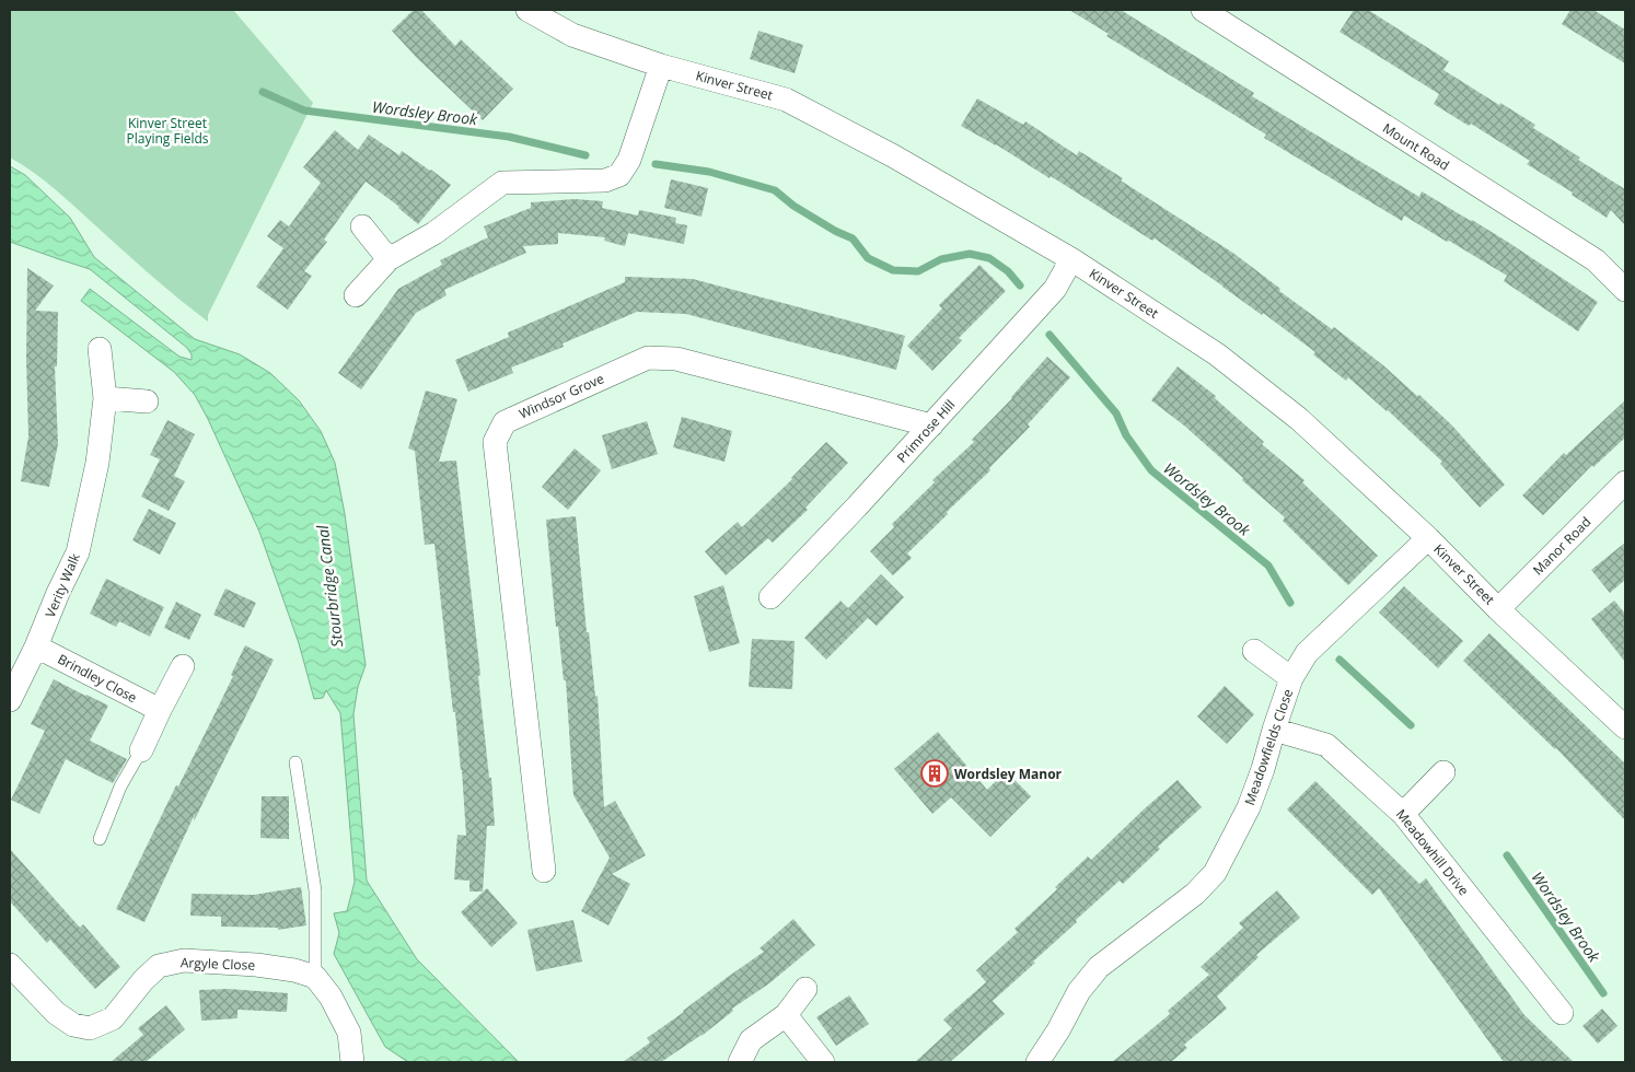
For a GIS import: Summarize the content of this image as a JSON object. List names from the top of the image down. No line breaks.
{"streets":{"street":["Kinver Street","Mount Road","Windsor Grove","Primrose Hill","Manor Road","Verity Walk","Brindley Close","Meadowfields Close","Meadowhill Drive","Argyle Close"]},"crossings":[["Kinver Street","Primrose Hill"],["Kinver Street","Manor Road"],["Kinver Street","Meadowfields Close"],["Windsor Grove","Primrose Hill"],["Verity Walk","Brindley Close"],["Meadowfields Close","Meadowhill Drive"]],"water":["Wordsley Brook","Stourbridge Canal"],"parks":["Kinver Street Playing Fields"],"places":{"building":["Wordsley Manor"]}}
